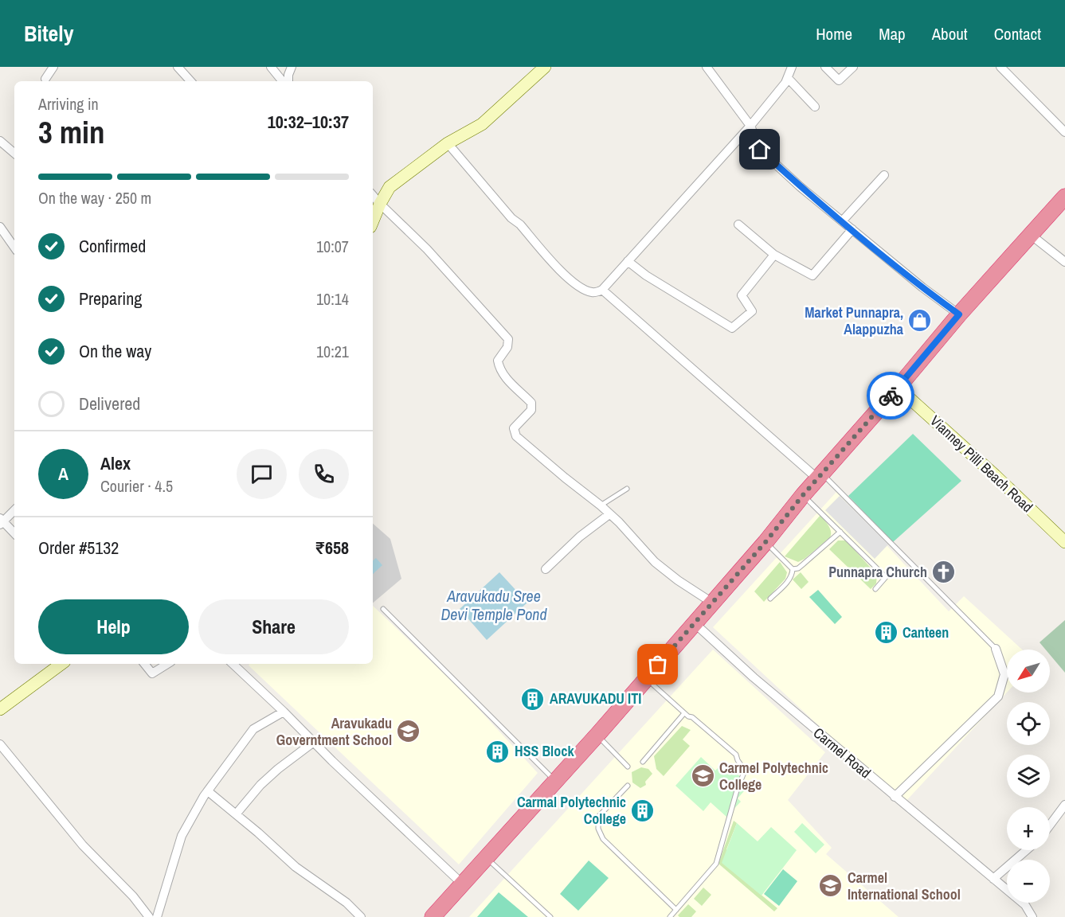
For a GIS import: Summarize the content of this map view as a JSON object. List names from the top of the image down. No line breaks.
{"streets":{"main road":["Vianney Pilli Beach Road"],"street":["Carmel Road"]},"water":["Aravukadu Sree Devi Temple Pond"],"places":{"shop":["Market Punnapra, Alappuzha"],"church":["Punnapra Church"],"building":["Canteen","ARAVUKADU ITI","HSS Block","Carmal Polytechnic College"],"school or university":["Aravukadu Governtment School","Carmel Polytechnic College","Carmel International School"]},"north":"bottom left","page":{"header":"Bitely","nav":["Home","Map","About","Contact"],"heading":["3 min","Arriving in","10:32–10:37"],"panel":["Alex","Courier · 4.5","Order #5132","₹658"],"bar":"On the way · 250 m","list":[["Confirmed","10:07"],["Preparing","10:14"],["On the way","10:21"],"Delivered"],"round":"A","buttons":["Help","Share"],"map_buttons":["+","−"]}}
